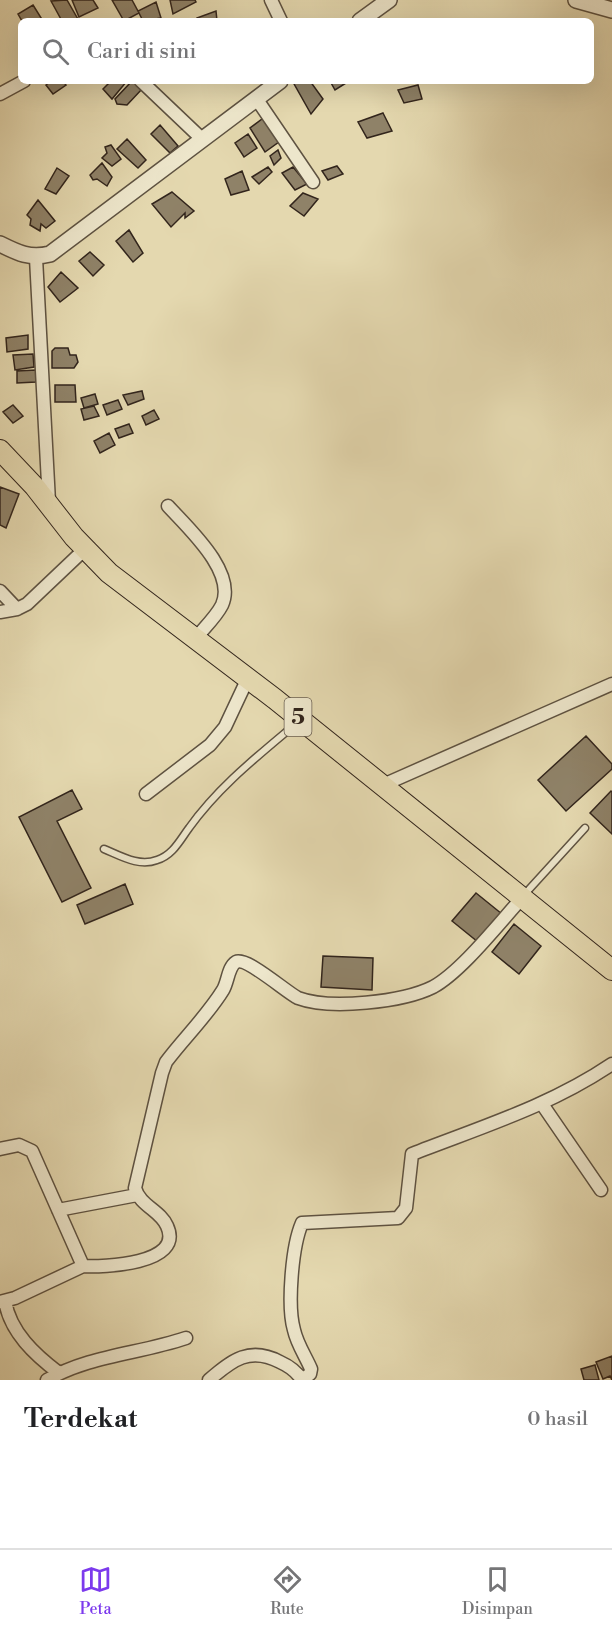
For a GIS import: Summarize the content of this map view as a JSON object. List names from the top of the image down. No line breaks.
{"streets":{"highway":["5"]},"page":{"search":"Cari di sini","heading":["Terdekat","0 hasil"],"nav":["Peta","Rute","Disimpan"]}}
